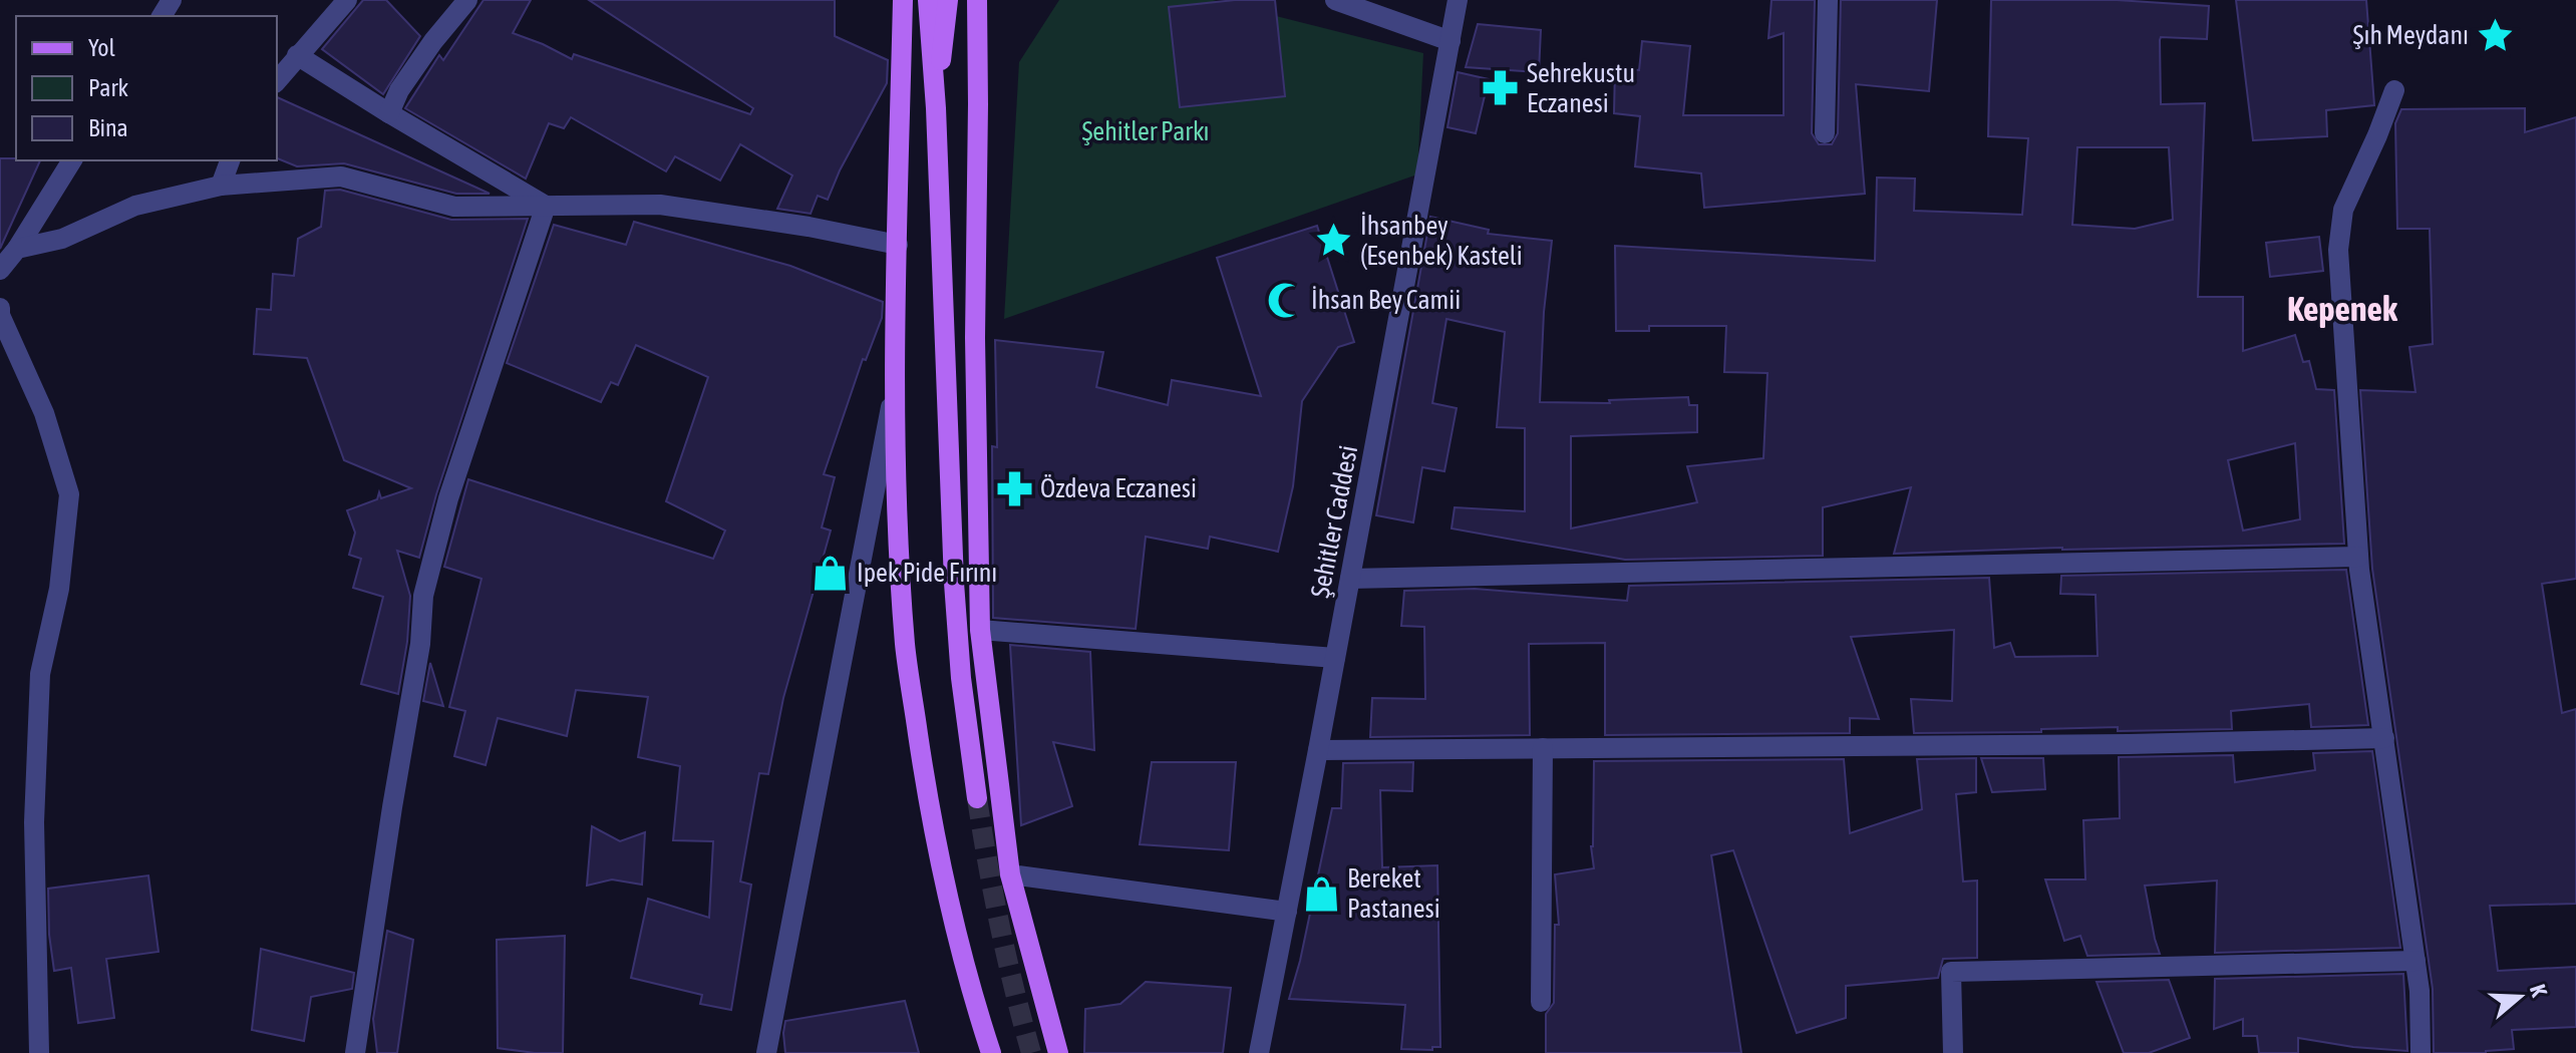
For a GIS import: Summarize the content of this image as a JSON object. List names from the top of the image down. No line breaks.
{"streets":{"street":["Şehitler Caddesi"]},"districts":["Kepenek"],"parks":["Şehitler Parkı"],"places":{"place":["Şıh Meydanı","İhsanbey (Esenbek) Kasteli"],"pharmacy":["Sehrekustu Eczanesi","Özdeva Eczanesi"],"mosque":["İhsan Bey Camii"],"shop":["Ipek Pide Fırını","Bereket Pastanesi"]},"legend":["Yol","Park","Bina"],"north":"right"}
